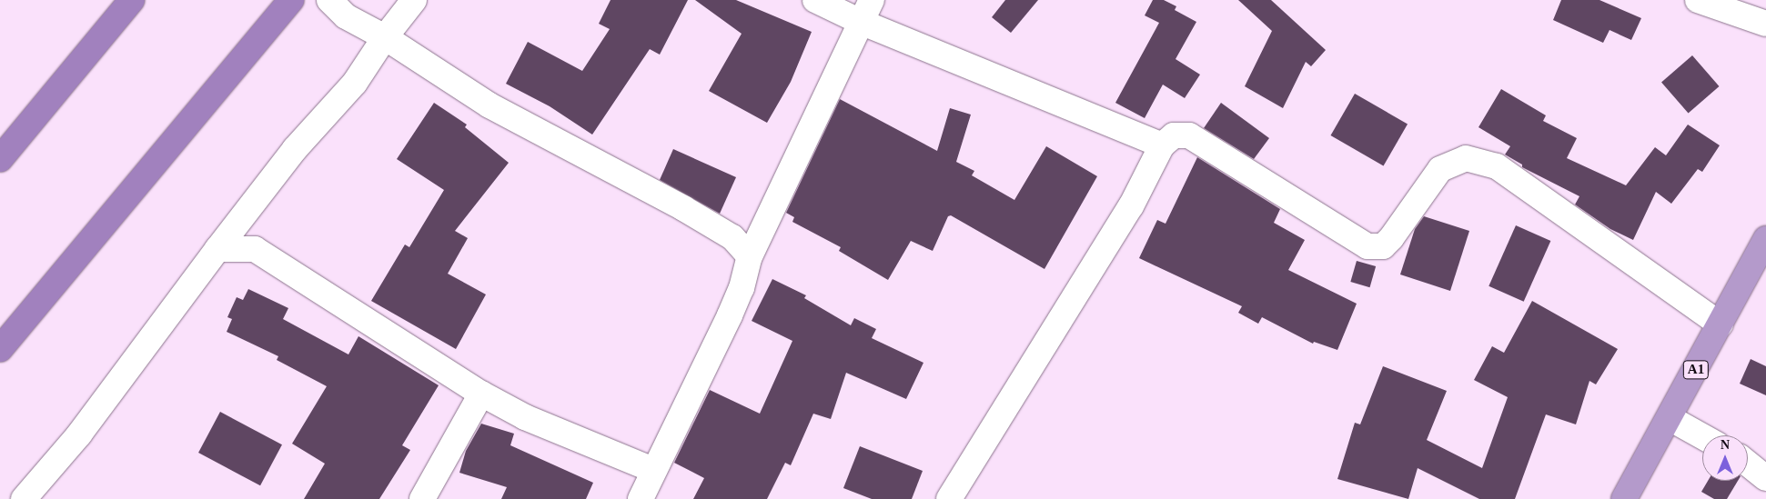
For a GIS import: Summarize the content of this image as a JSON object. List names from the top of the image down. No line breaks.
{"streets":{"highway":["A1"]},"north":"top"}
